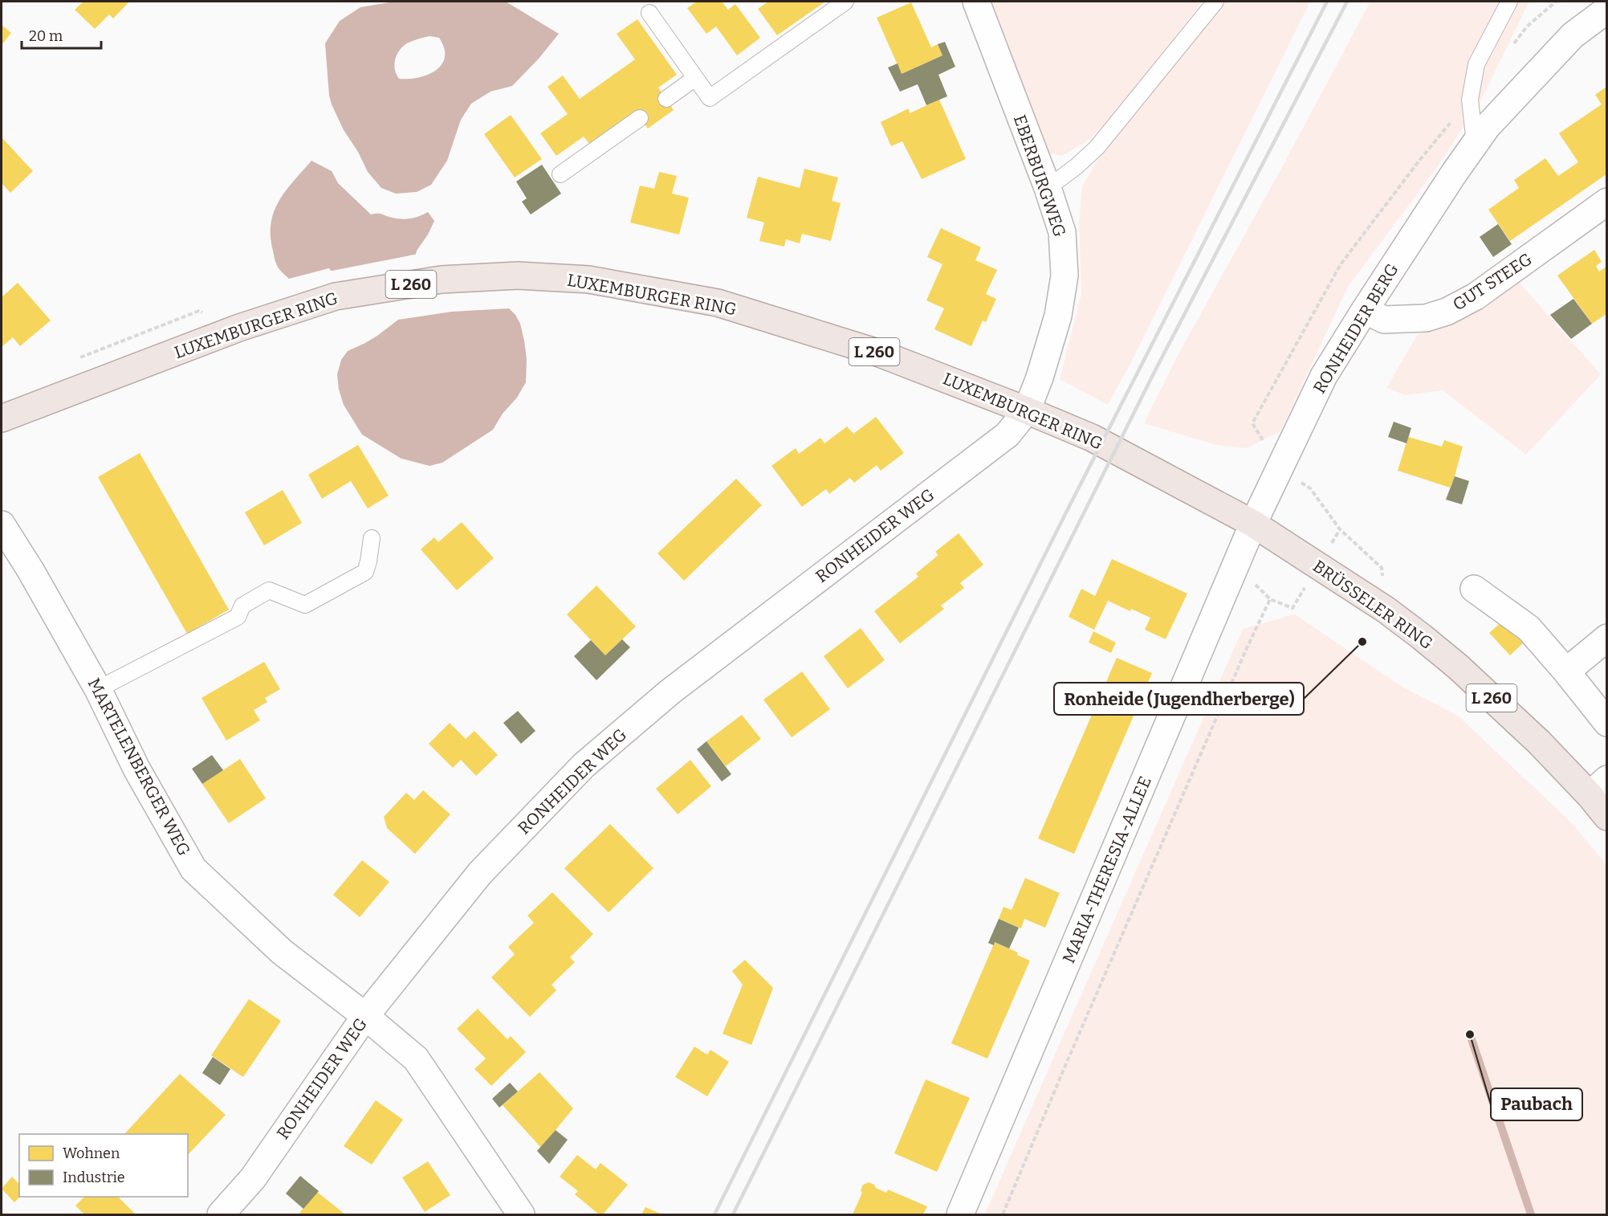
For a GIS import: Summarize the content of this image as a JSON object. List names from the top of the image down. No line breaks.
{"streets":{"main road":["L 260","LUXEMBURGER RING","BRÜSSELER RING"],"street":["EBERBURGWEG","GUT STEEG","RONHEIDER BERG","RONHEIDER WEG","MARTELENBERGER WEG","MARIA-THERESIA-ALLEE"]},"crossings":[["EBERBURGWEG","LUXEMBURGER RING"],["EBERBURGWEG","RONHEIDER WEG"],["GUT STEEG","RONHEIDER BERG"],["LUXEMBURGER RING","RONHEIDER BERG"],["LUXEMBURGER RING","RONHEIDER WEG"],["LUXEMBURGER RING","BRÜSSELER RING"],["LUXEMBURGER RING","MARIA-THERESIA-ALLEE"],["RONHEIDER BERG","BRÜSSELER RING"],["RONHEIDER BERG","MARIA-THERESIA-ALLEE"],["RONHEIDER WEG","MARTELENBERGER WEG"],["BRÜSSELER RING","MARIA-THERESIA-ALLEE"]],"places":["Ronheide (Jugendherberge)","Paubach"],"legend":["Wohnen","Industrie"],"scale_bar":"20 m"}
